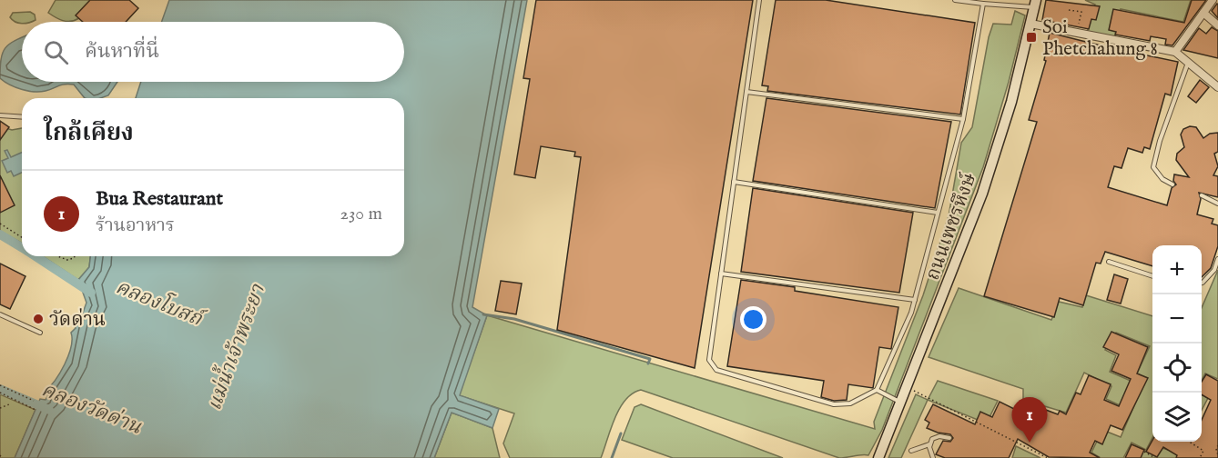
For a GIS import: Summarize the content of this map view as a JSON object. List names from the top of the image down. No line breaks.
{"streets":{"main road":["ถนนเพชรหึงษ์"]},"water":["คลองโบสถ์","แม่น้ำเจ้าพระยา","คลองวัดด่าน"],"places":{"transit":["Soi Phetchahung 8"],"other":["วัดด่าน"]},"page":{"search":"ค้นหาที่นี่","heading":"ใกล้เคียง","list":[{"mark":"1","name":"Bua Restaurant","note":"ร้านอาหาร","value":"230 m"}],"map_buttons":["+","−"],"pins":"1"}}
